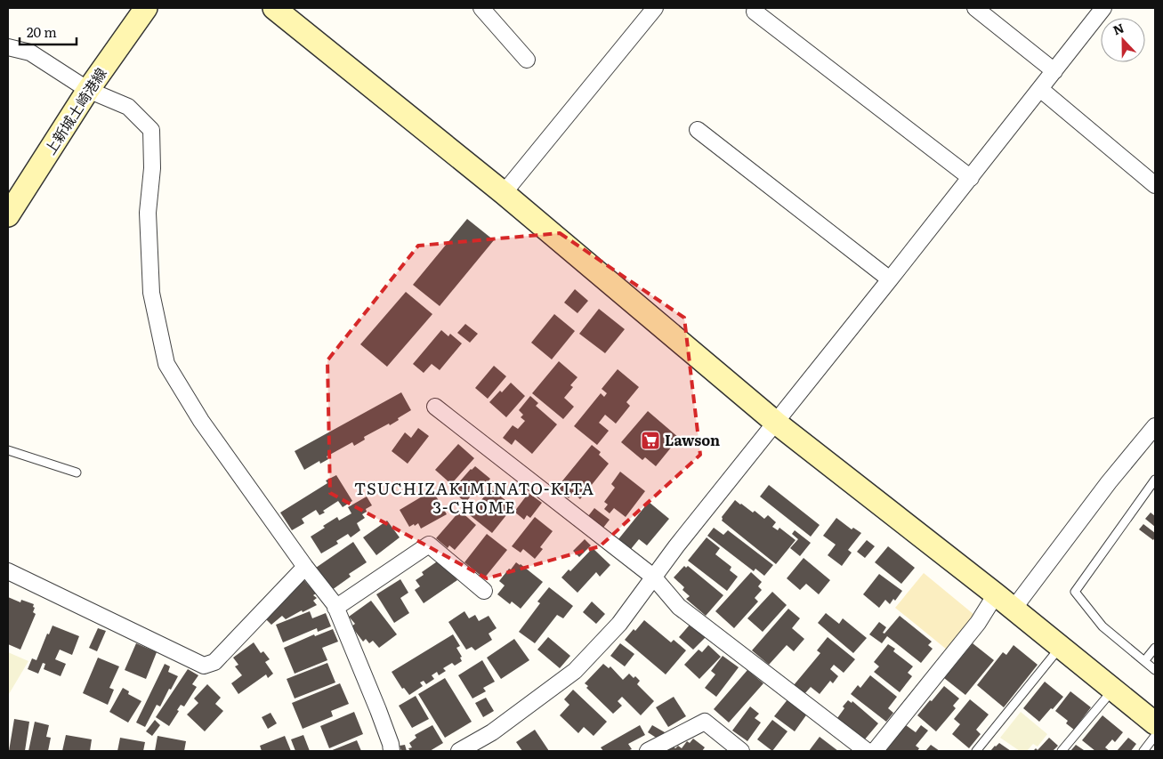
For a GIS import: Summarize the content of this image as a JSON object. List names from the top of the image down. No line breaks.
{"streets":{"street":["上新城土崎港線"]},"districts":["TSUCHIZAKIMINATO-KITA 3-CHOME"],"places":{"supermarket":["Lawson"]},"scale_bar":"20 m","north":"top"}
